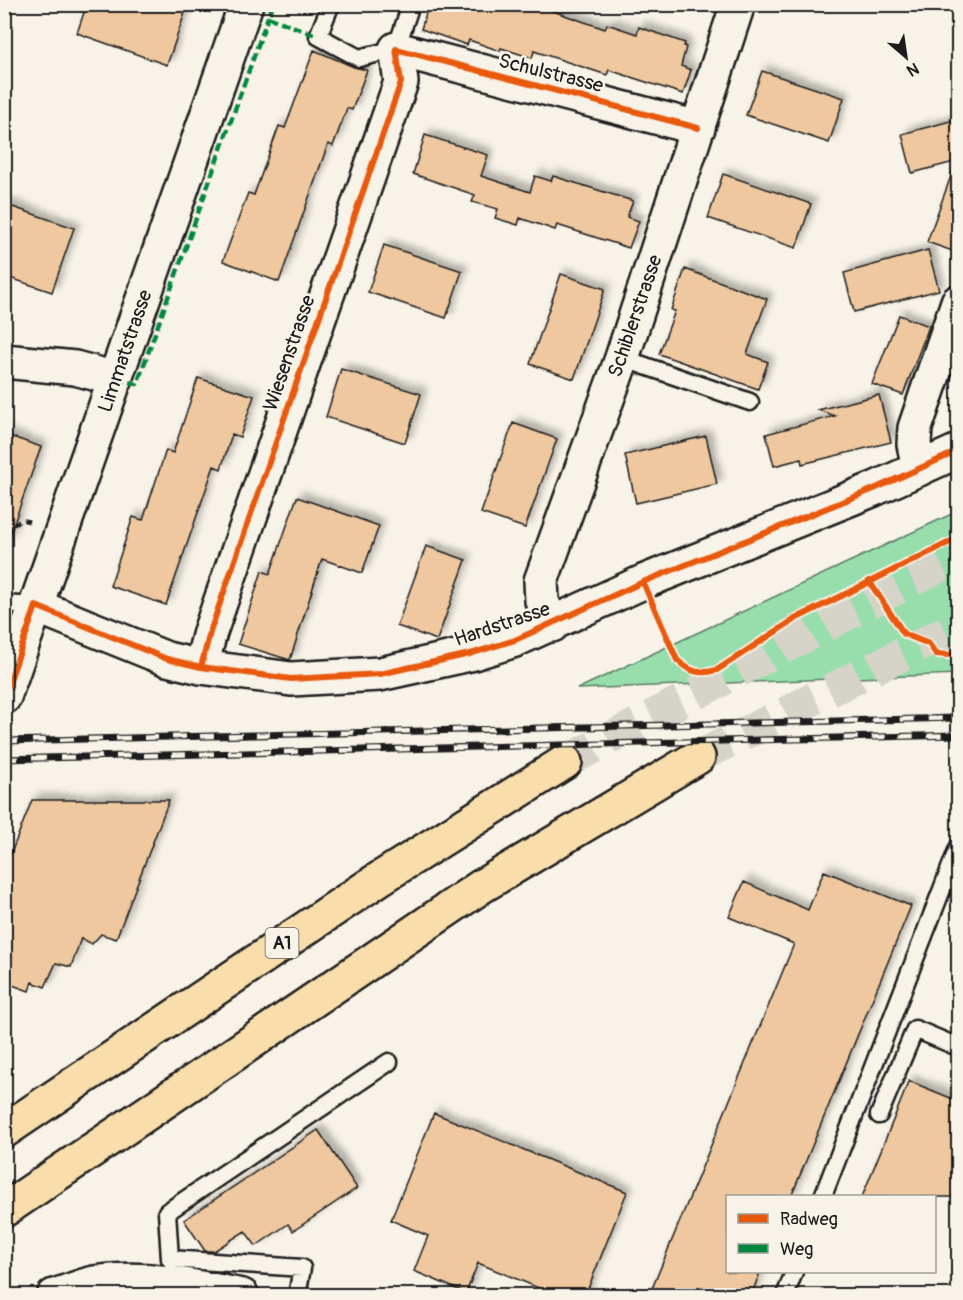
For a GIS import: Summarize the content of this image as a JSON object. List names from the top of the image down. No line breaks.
{"streets":{"highway":["A1"],"street":["Schulstrasse","Schiblerstrasse","Limmatstrasse","Wiesenstrasse","Hardstrasse"]},"crossings":[["Schulstrasse","Schiblerstrasse"],["Schulstrasse","Wiesenstrasse"],["Schiblerstrasse","Hardstrasse"],["Limmatstrasse","Hardstrasse"],["Wiesenstrasse","Hardstrasse"]],"legend":["Radweg","Weg"],"north":"bottom right"}
